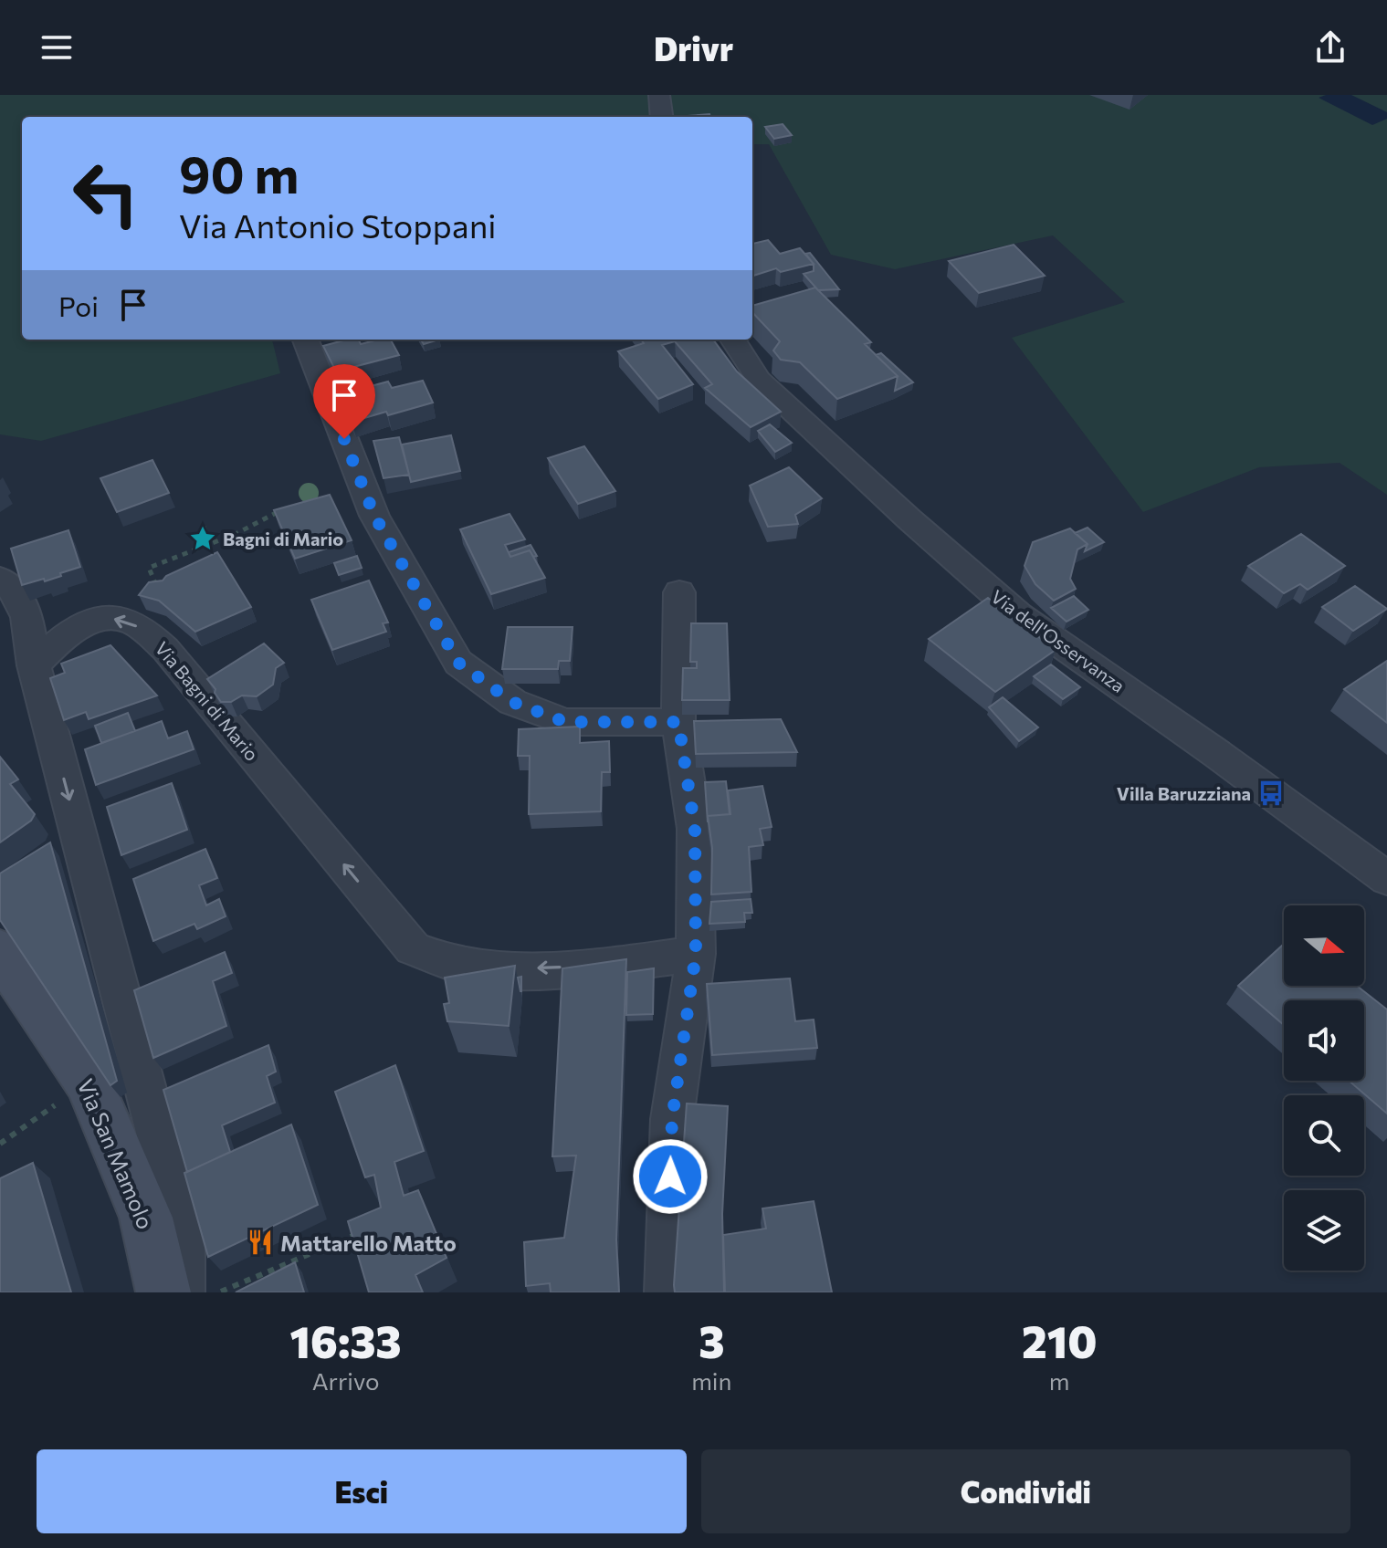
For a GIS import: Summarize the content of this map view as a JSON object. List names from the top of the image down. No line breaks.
{"streets":{"main road":["Via San Mamolo"],"street":["Via dell'Osservanza","Via Bagni di Mario"]},"one_way":["Via Bagni di Mario"],"places":{"place":["Bagni di Mario"],"bus stop":["Villa Baruzziana"],"restaurant":["Mattarello Matto"]},"north":"right","page":{"header":"Drivr","turn":["90 m","Via Antonio Stoppani"],"then":"Poi","eta":["16:33","Arrivo","3","min","210","m"],"buttons":["Esci","Condividi"]}}
